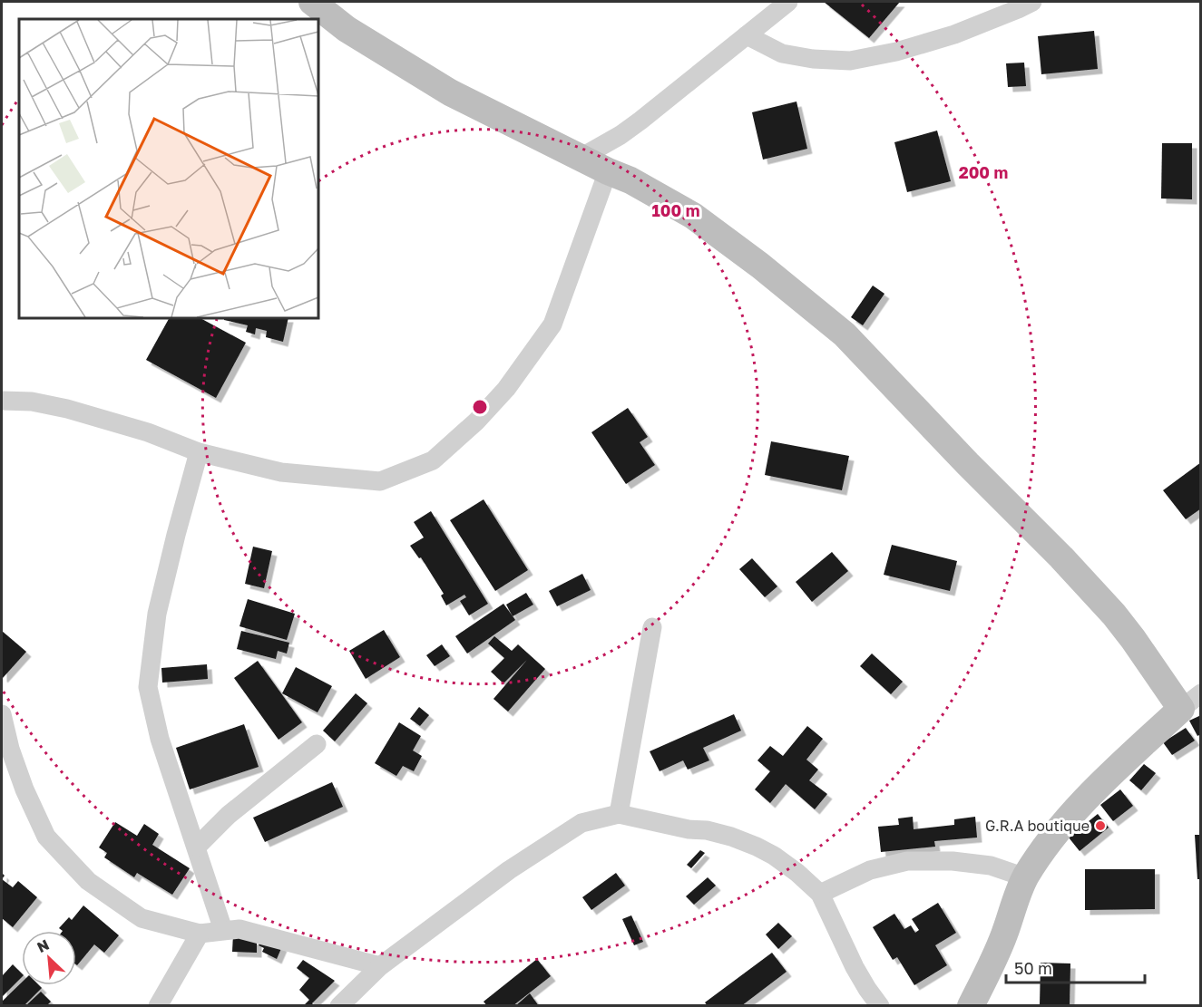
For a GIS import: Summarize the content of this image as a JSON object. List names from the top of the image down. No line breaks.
{"places":["G.R.A boutique"],"scale_bar":"50 m","north":"top left","rings":["200 m","100 m"]}
